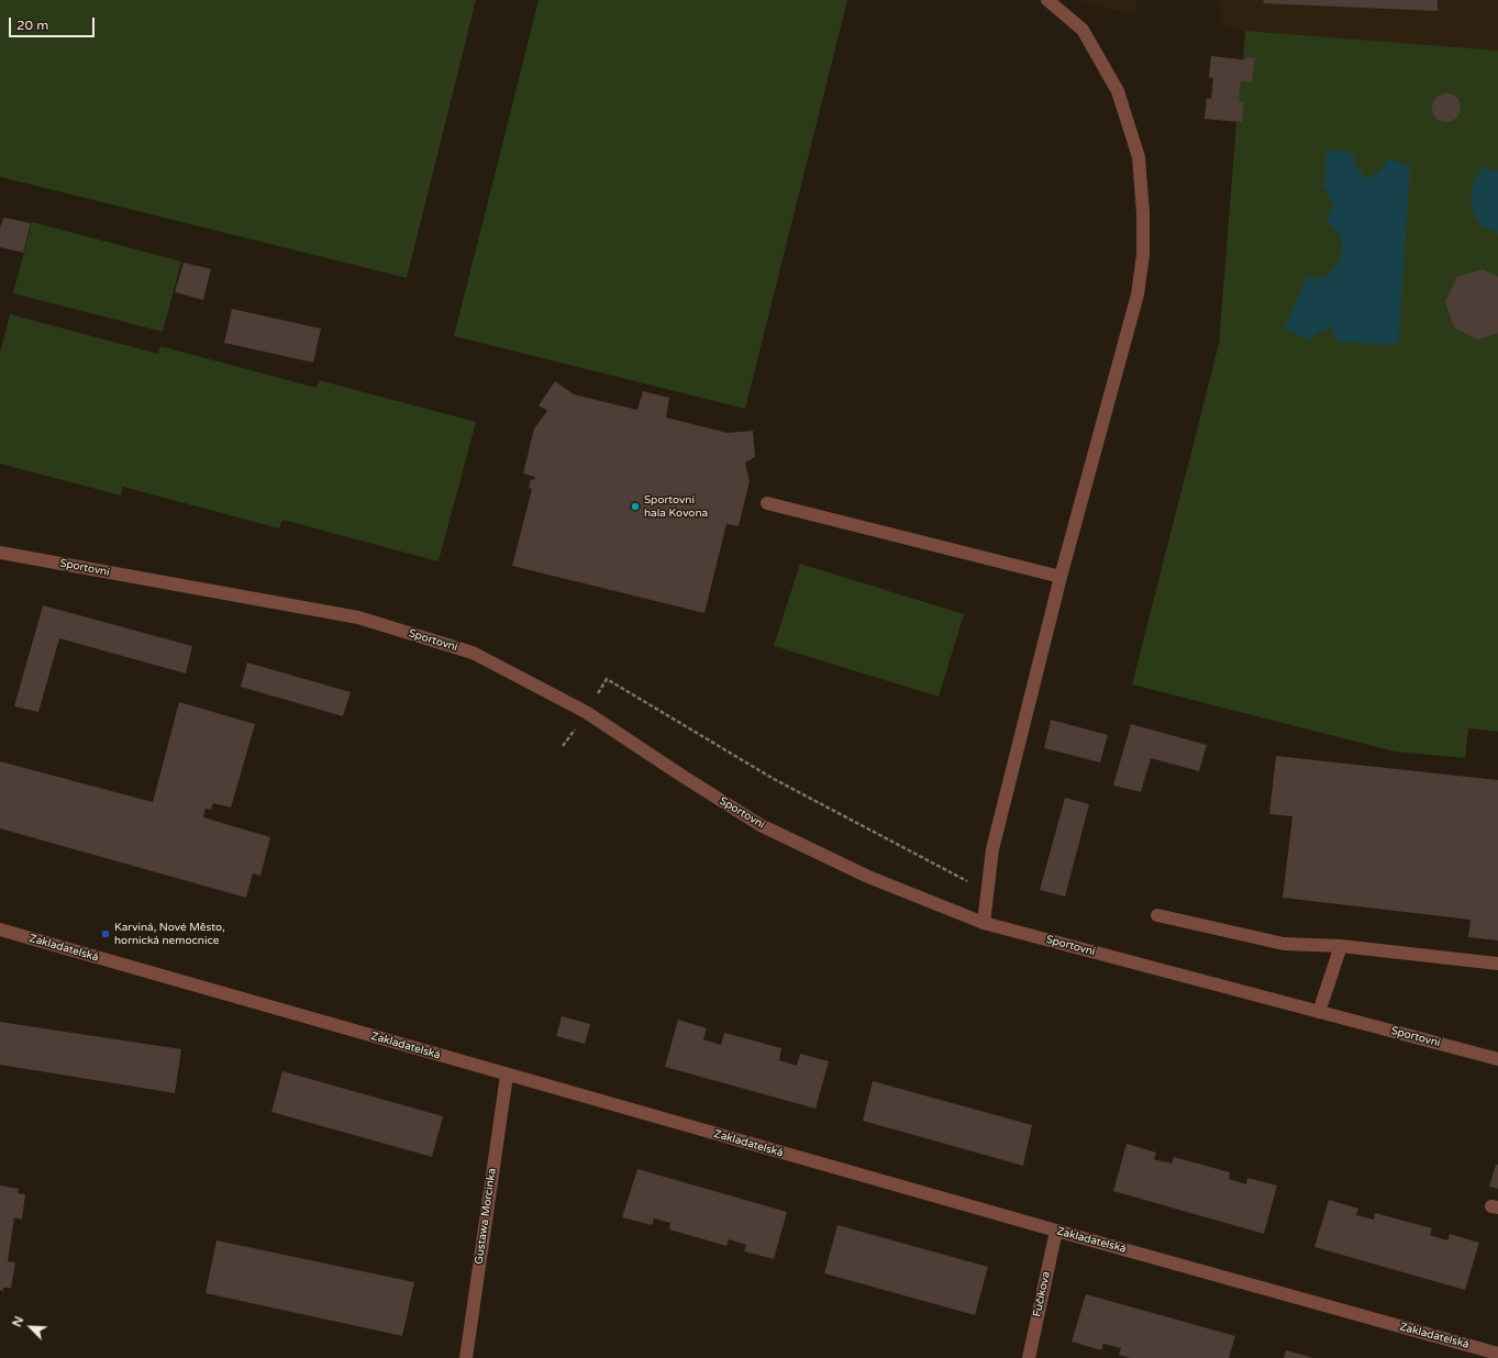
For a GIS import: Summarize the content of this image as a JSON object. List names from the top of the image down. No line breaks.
{"streets":{"street":["Sportovní","Zakladatelská","Gustawa Morcinka","Fučíkova"]},"crossings":[["Zakladatelská","Gustawa Morcinka"],["Zakladatelská","Fučíkova"]],"places":["Sportovní hala Kovona","Karviná, Nové Město, hornická nemocnice"],"scale_bar":"20 m","north":"top left"}
